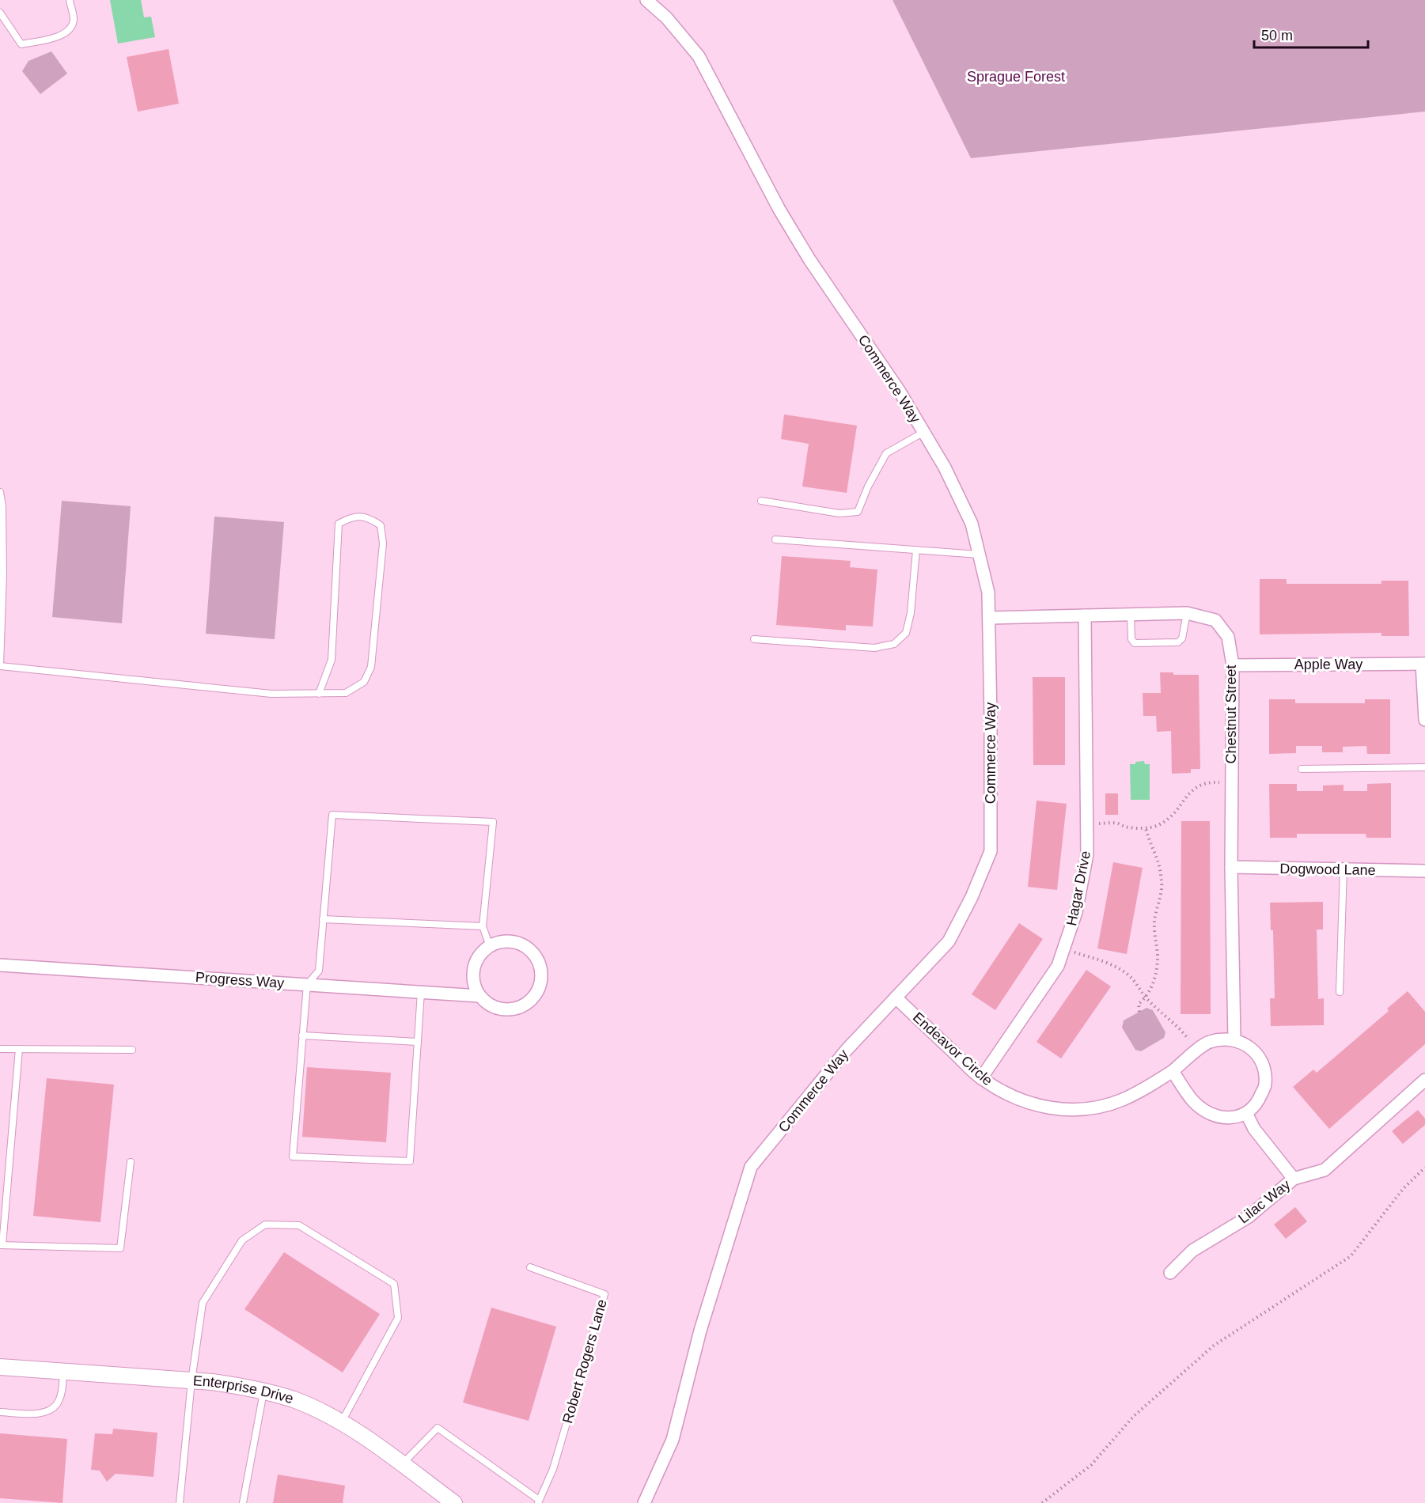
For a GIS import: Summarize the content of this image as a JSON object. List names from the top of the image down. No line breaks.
{"streets":{"street":["Commerce Way","Apple Way","Chestnut Street","Dogwood Lane","Hagar Drive","Progress Way","Endeavor Circle","Lilac Way","Enterprise Drive"],"lane":["Robert Rogers Lane"]},"crossings":[["Commerce Way","Chestnut Street"],["Commerce Way","Endeavor Circle"],["Apple Way","Chestnut Street"],["Chestnut Street","Dogwood Lane"],["Chestnut Street","Hagar Drive"],["Chestnut Street","Endeavor Circle"],["Hagar Drive","Endeavor Circle"]],"parks":["Sprague Forest"],"scale_bar":"50 m"}
